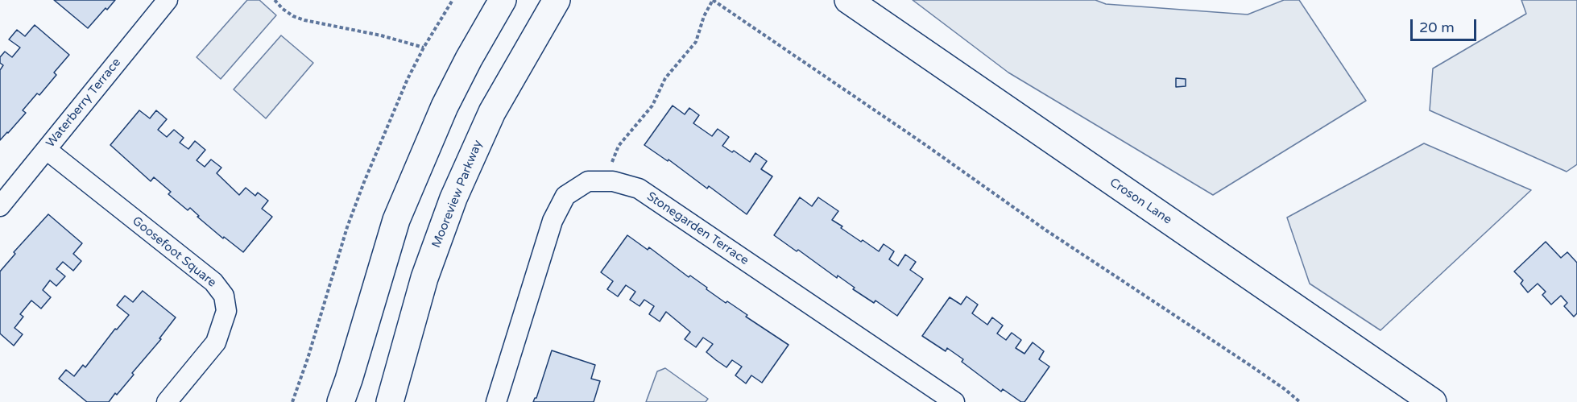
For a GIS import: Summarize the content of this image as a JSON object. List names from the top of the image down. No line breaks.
{"streets":{"main road":["Mooreview Parkway","Croson Lane"],"street":["Waterberry Terrace","Stonegarden Terrace","Goosefoot Square"]},"crossings":[["Waterberry Terrace","Goosefoot Square"]],"scale_bar":"20 m"}
